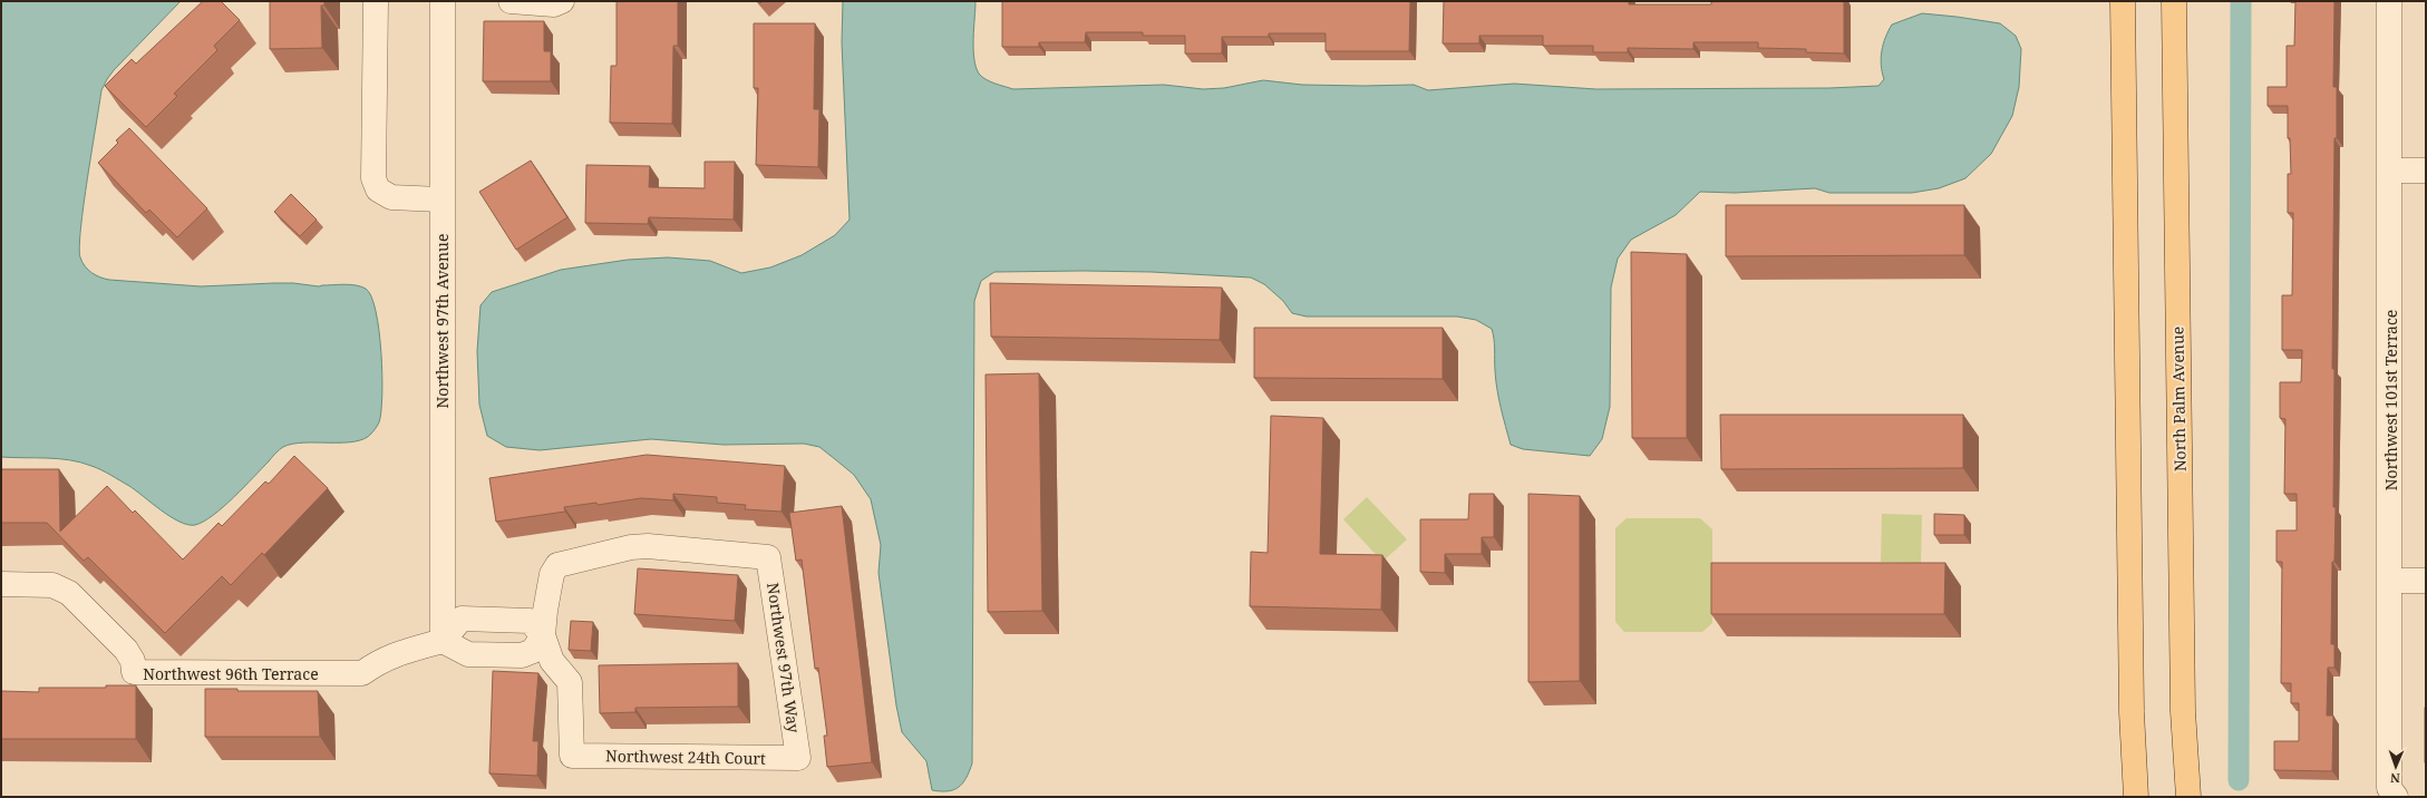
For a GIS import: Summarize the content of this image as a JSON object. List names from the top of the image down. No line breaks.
{"streets":{"main road":["North Palm Avenue"],"street":["Northwest 97th Avenue","Northwest 101st Terrace","Northwest 97th Way","Northwest 96th Terrace","Northwest 24th Court"]},"crossings":[["Northwest 97th Avenue","Northwest 96th Terrace"],["Northwest 97th Way","Northwest 24th Court"]],"north":"bottom"}
